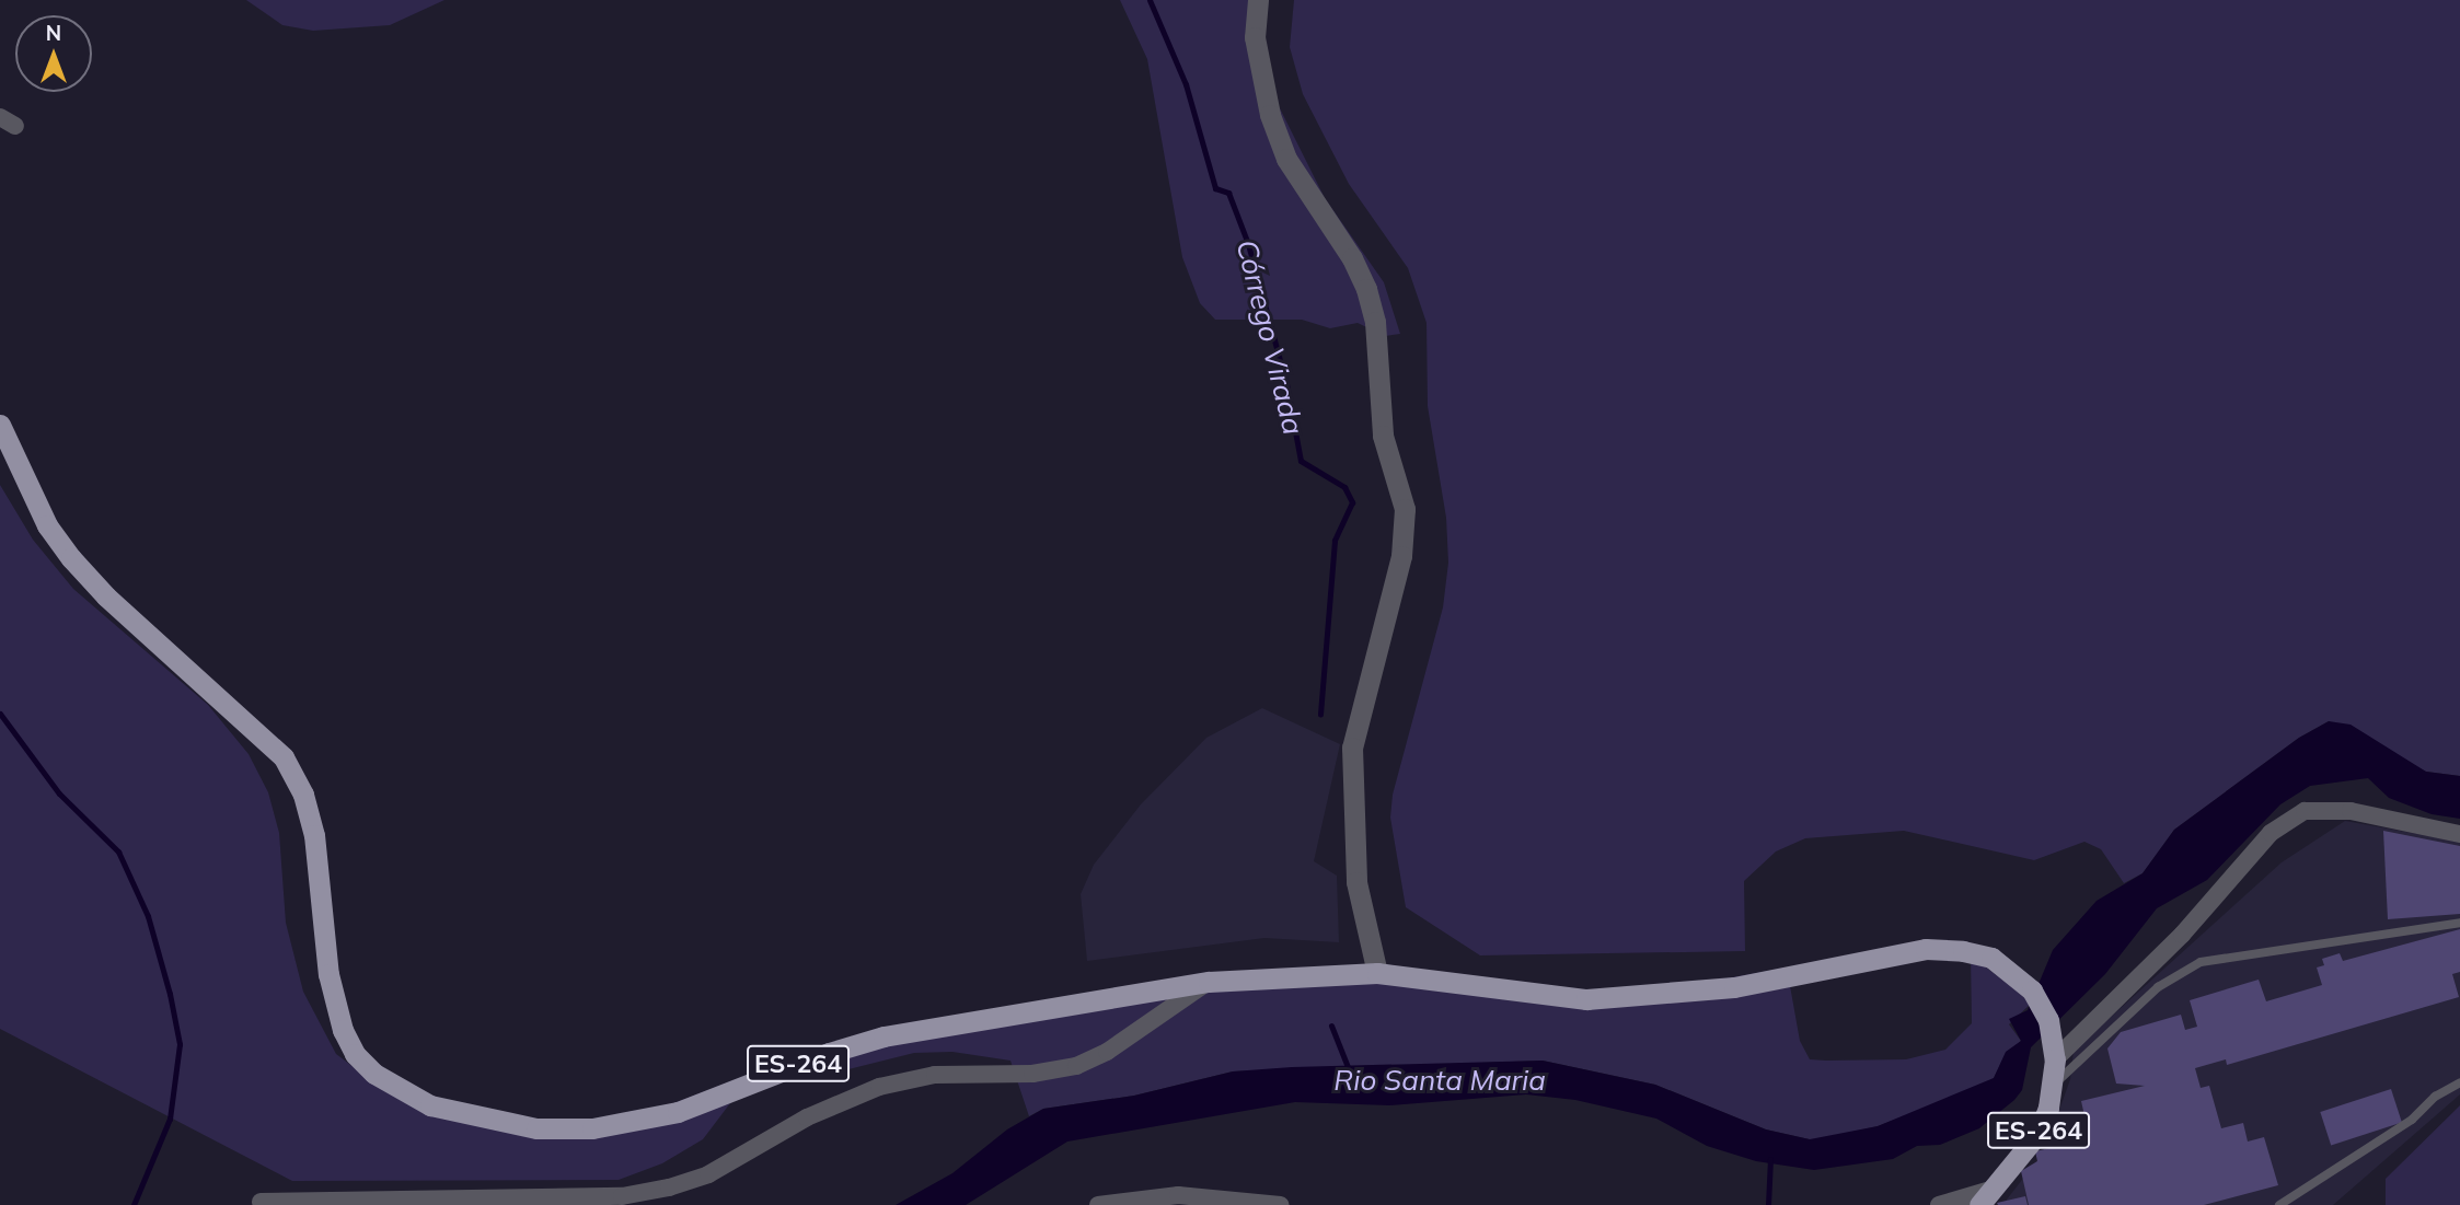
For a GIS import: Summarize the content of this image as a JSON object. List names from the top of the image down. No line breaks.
{"streets":{"main road":["ES-264"]},"water":["Córrego Virada","Rio Santa Maria"],"north":"top"}
